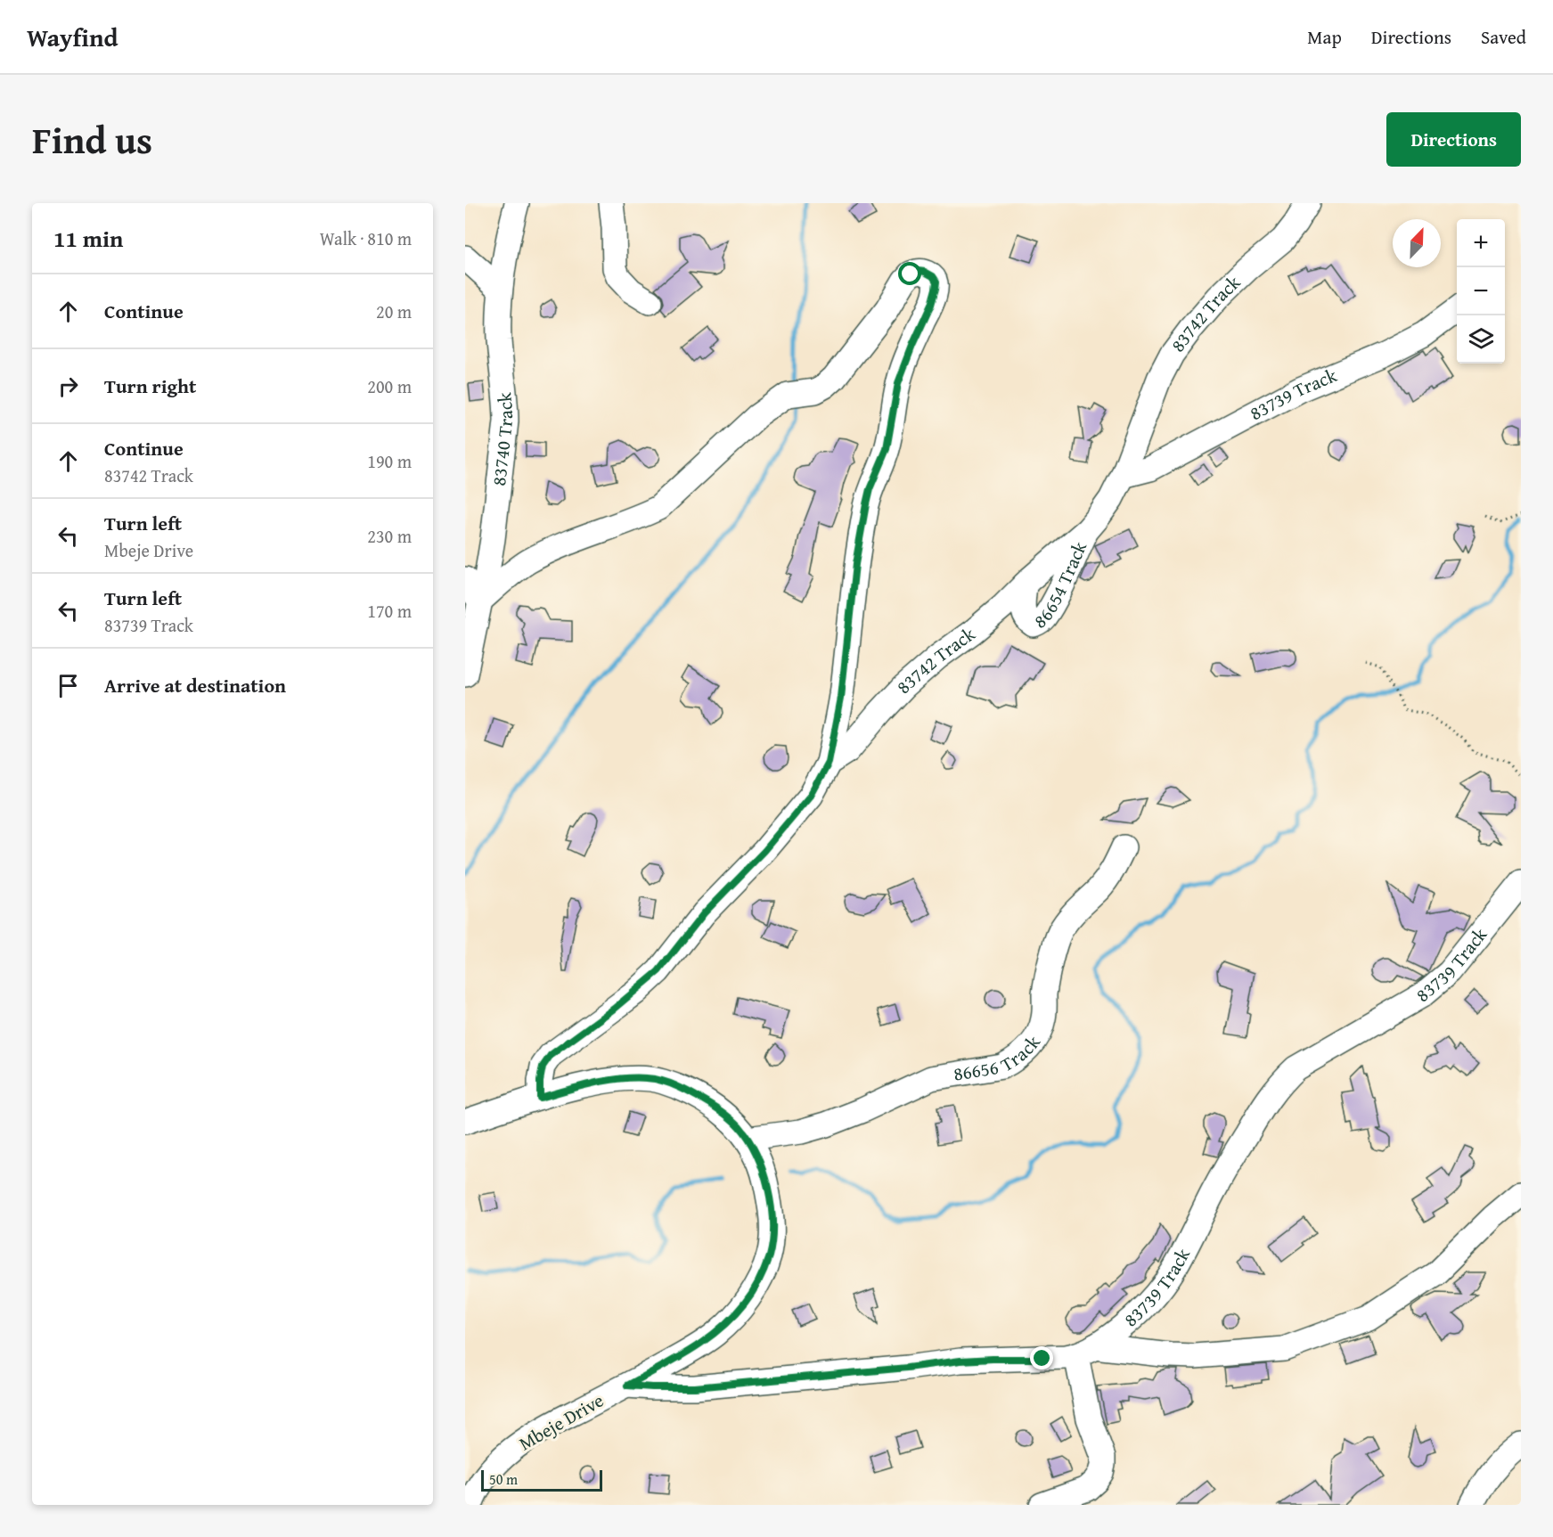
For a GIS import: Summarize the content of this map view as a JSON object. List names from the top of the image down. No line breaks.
{"streets":{"street":["83742 Track","83739 Track","83740 Track","86654 Track","86656 Track","Mbeje Drive"]},"crossings":[["83742 Track","83739 Track"],["83742 Track","86654 Track"],["83742 Track","Mbeje Drive"],["83739 Track","Mbeje Drive"],["86656 Track","Mbeje Drive"]],"scale_bar":"50 m","north":"top right","page":{"header":"Wayfind","nav":["Map","Directions","Saved"],"title":"Find us","buttons":"Directions","heading":["11 min","Walk · 810 m"],"map_buttons":["+","−"],"list":[["Continue","20 m"],["Turn right","200 m"],["Continue","83742 Track","190 m"],["Turn left","Mbeje Drive","230 m"],["Turn left","83739 Track","170 m"],"Arrive at destination"],"scale":"50 m"}}
